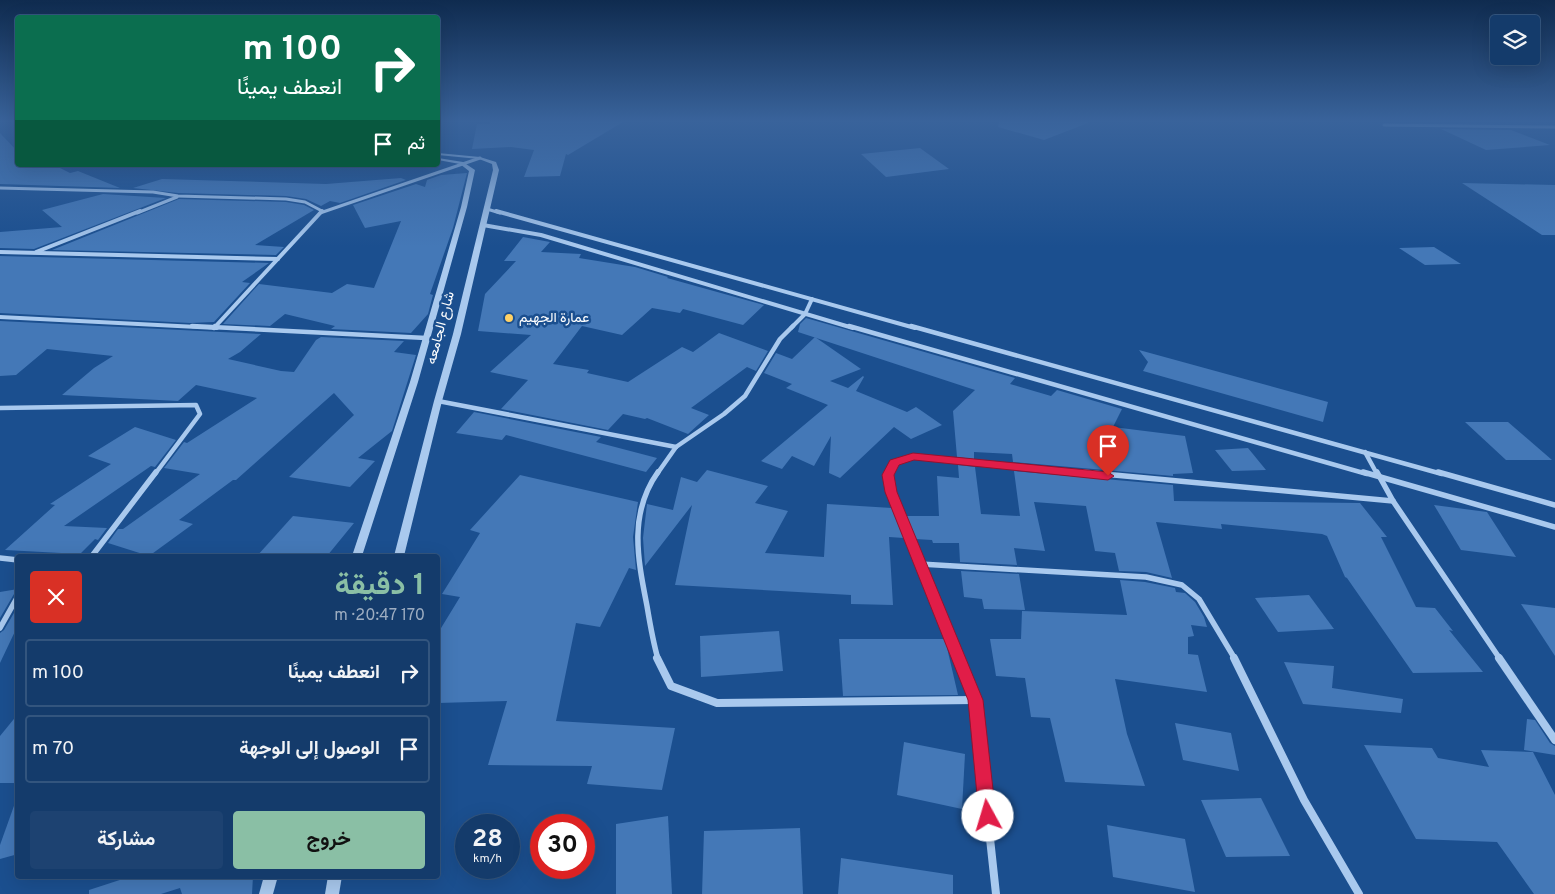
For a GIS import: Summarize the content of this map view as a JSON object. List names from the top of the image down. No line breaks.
{"streets":{"street":["شارع الجامعه"]},"places":["عمارة الجهيم"],"page":{"turn":["100 m","انعطف يمينًا"],"then":"ثم","heading":["1 دقيقة","170 m · 20:47"],"list":[{"name":"انعطف يمينًا","value":"100 m"},{"name":"الوصول إلى الوجهة","value":"70 m"}],"buttons":["خروج","مشاركة"],"speed":"28 km/h","limit":"30"}}
